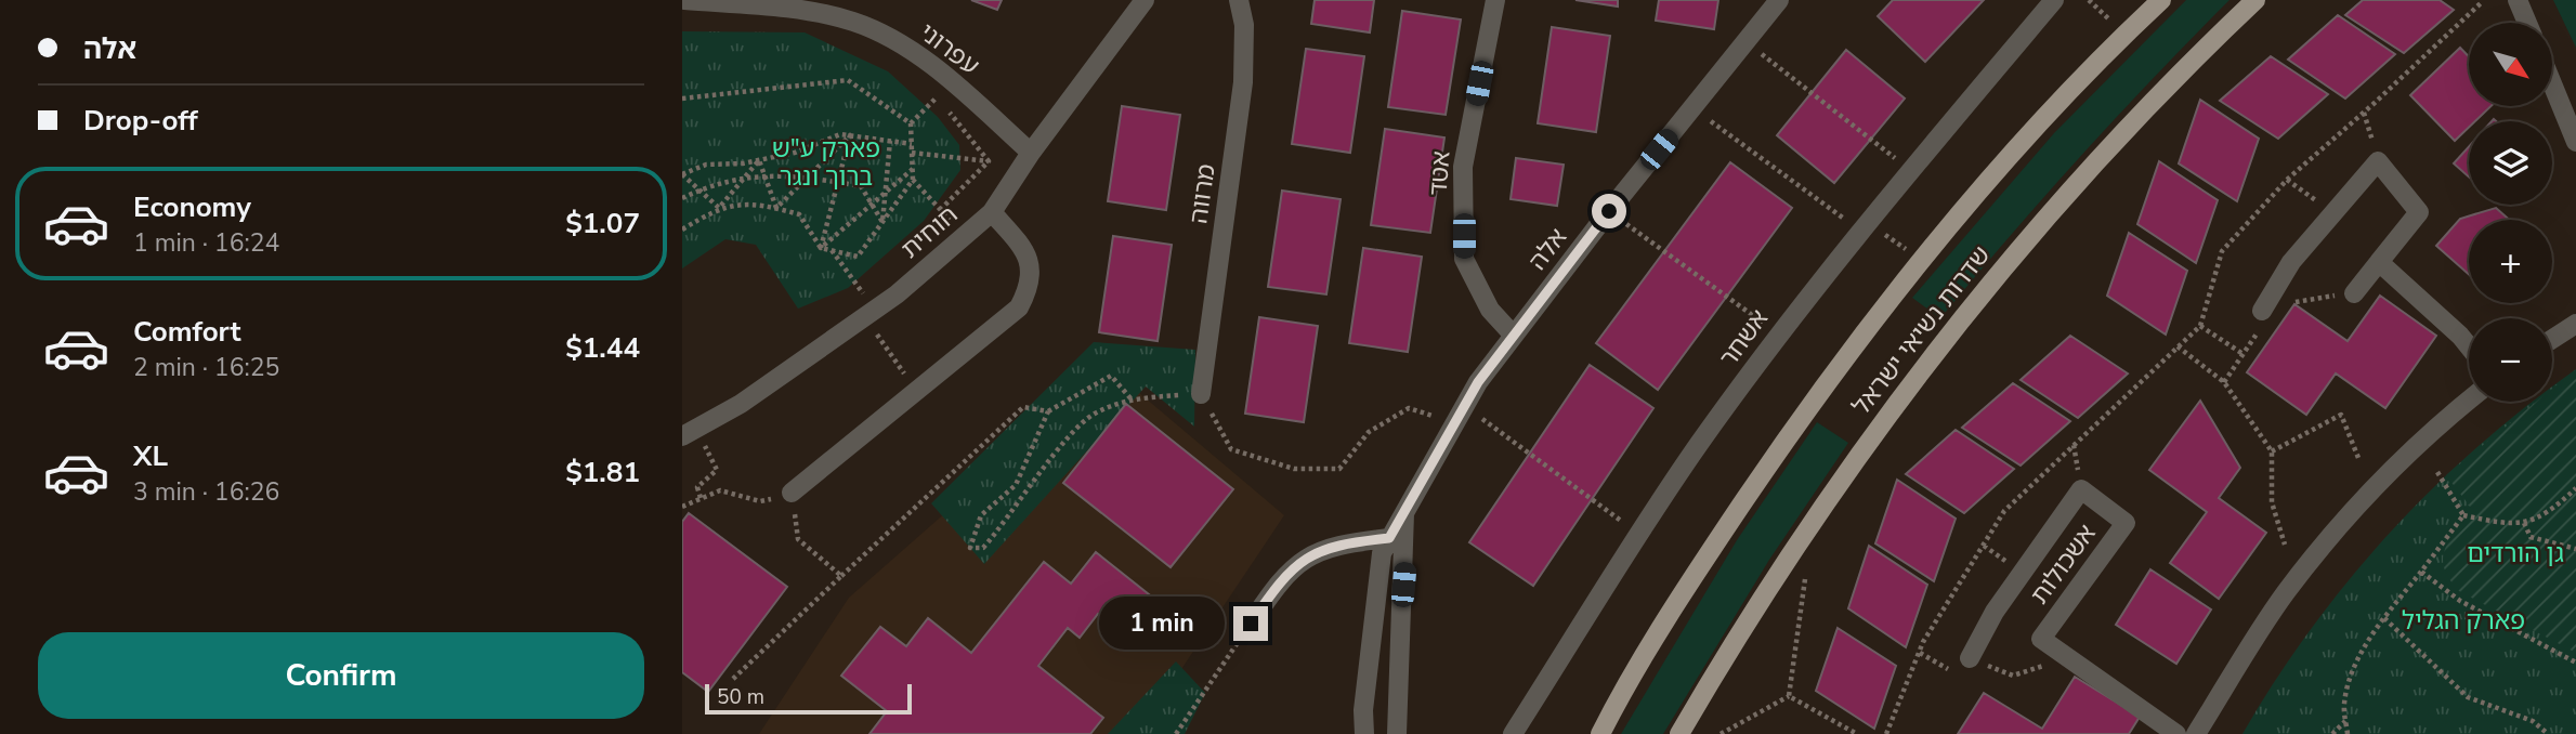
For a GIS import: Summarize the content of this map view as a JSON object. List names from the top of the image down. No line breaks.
{"streets":{"main road":["שדרות נשיאי ישראל"],"street":["עפרוני","אטד","מרווה","חוחית","אלה","אשחר","אשכולות"]},"crossings":[["עפרוני","חוחית"],["אטד","אלה"]],"parks":["פארק ע\"ש ברוך ונגר","גן הורדים","פארק הגליל"],"scale_bar":"50 m","north":"bottom right","page":{"banner":["אלה","Drop-off"],"map_buttons":["+","−"],"list":[{"name":"Economy","note":"1 min · 16:24","value":"$1.07"},{"name":"Comfort","note":"2 min · 16:25","value":"$1.44"},{"name":"XL","note":"3 min · 16:26","value":"$1.81"}],"bubble":"1 min","buttons":"Confirm","scale":"50 m"}}
